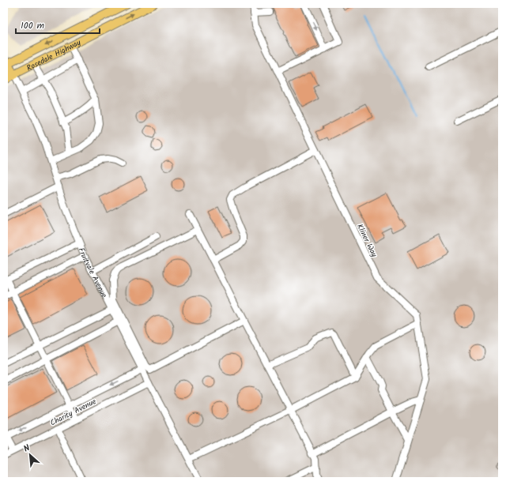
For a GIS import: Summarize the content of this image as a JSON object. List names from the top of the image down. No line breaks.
{"streets":{"main road":["Rosedale Highway","Fruitvale Avenue"],"street":["Kliner Way","Charity Avenue"]},"crossings":[["Rosedale Highway","Fruitvale Avenue"],["Fruitvale Avenue","Charity Avenue"]],"scale_bar":"100 m","north":"top left"}
